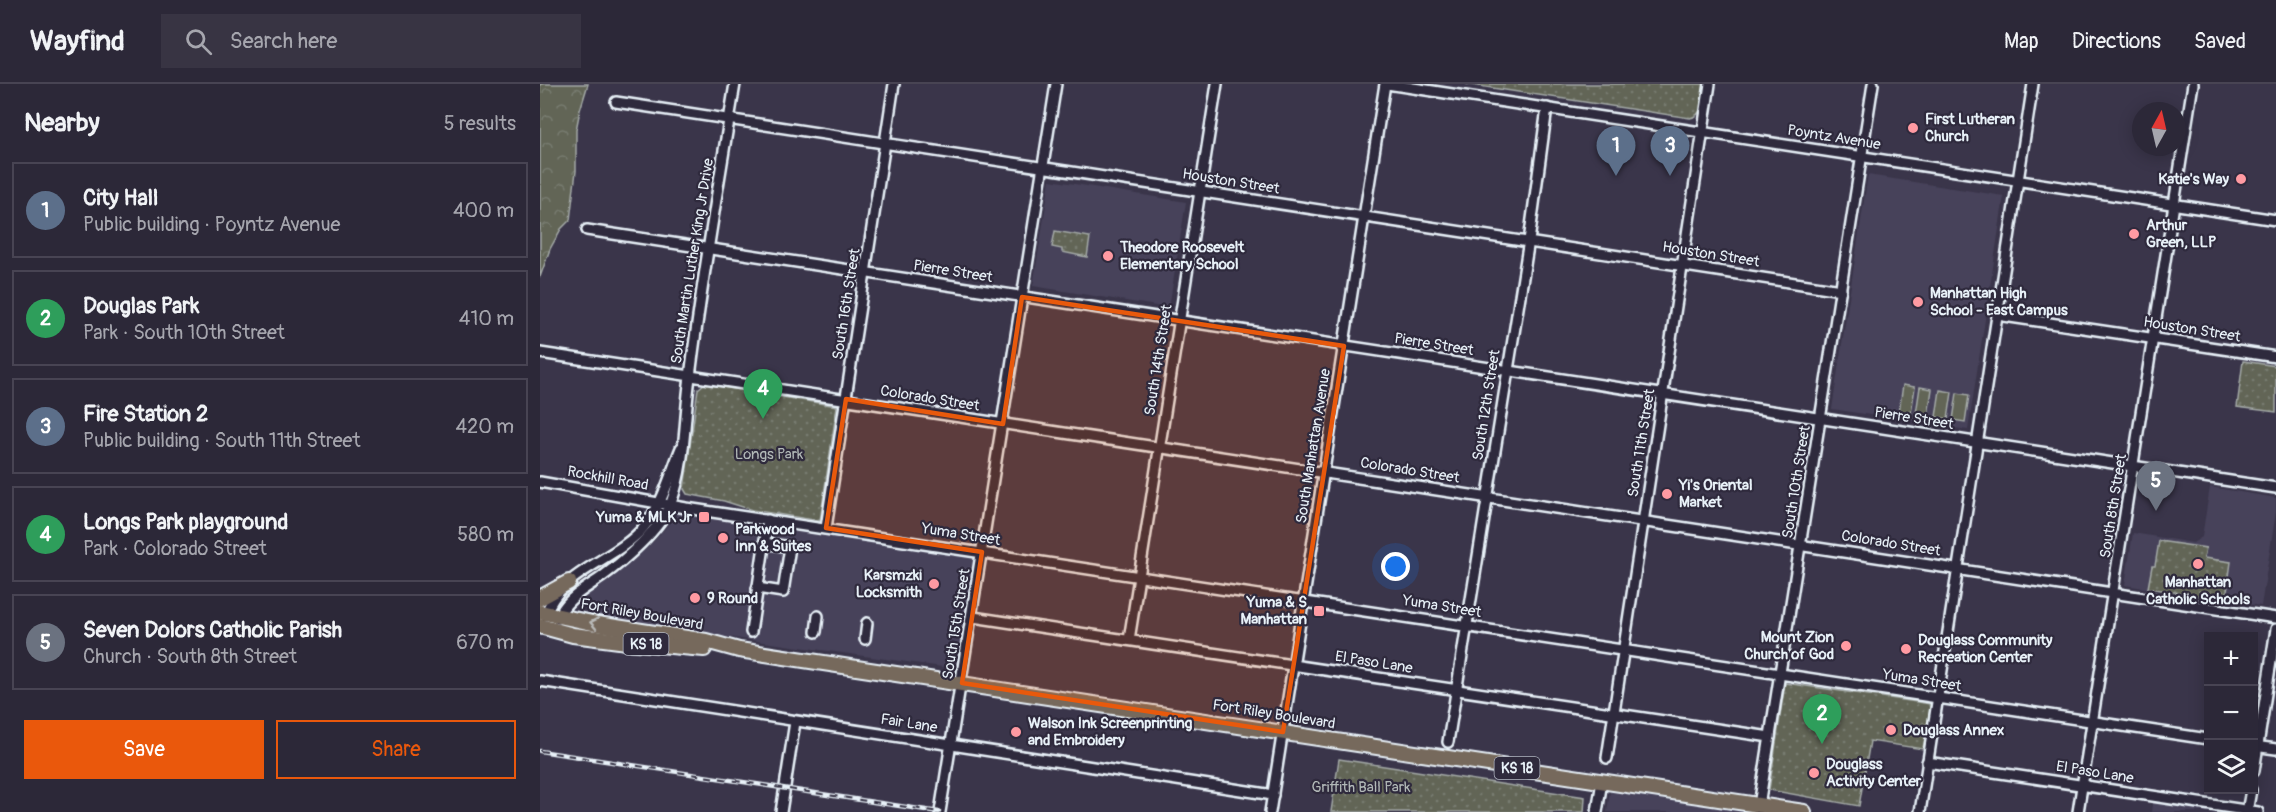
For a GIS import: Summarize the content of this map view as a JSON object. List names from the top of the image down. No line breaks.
{"streets":{"highway":["Fort Riley Boulevard","KS 18"],"street":["Poyntz Avenue","Houston Street","South Martin Luther King Jr Drive","Pierre Street","South 16th Street","South 14th Street","Colorado Street","South 12th Street","South 11th Street","South Manhattan Avenue","Rockhill Road","South 10th Street","South 8th Street","Yuma Street","South 15th Street","El Paso Lane","Fair Lane"]},"crossings":[["Poyntz Avenue","South 12th Street"],["Poyntz Avenue","South 11th Street"],["Poyntz Avenue","South Manhattan Avenue"],["Poyntz Avenue","South 10th Street"],["Poyntz Avenue","South 8th Street"],["Houston Street","South Martin Luther King Jr Drive"],["Houston Street","South 16th Street"],["Houston Street","South 14th Street"],["Houston Street","South 12th Street"],["Houston Street","South 11th Street"],["Houston Street","South Manhattan Avenue"],["Houston Street","South 10th Street"],["Houston Street","South 8th Street"],["Houston Street","South 15th Street"],["South Martin Luther King Jr Drive","Pierre Street"],["South Martin Luther King Jr Drive","Colorado Street"],["South Martin Luther King Jr Drive","Rockhill Road"],["South Martin Luther King Jr Drive","Yuma Street"],["South Martin Luther King Jr Drive","Fort Riley Boulevard"],["Pierre Street","South 16th Street"],["Pierre Street","South 14th Street"],["Pierre Street","South 12th Street"],["Pierre Street","South 11th Street"],["Pierre Street","South Manhattan Avenue"],["Pierre Street","South 10th Street"],["Pierre Street","South 8th Street"],["Pierre Street","South 15th Street"],["South 16th Street","Colorado Street"],["South 16th Street","Yuma Street"],["South 14th Street","Colorado Street"],["South 14th Street","Yuma Street"],["South 14th Street","El Paso Lane"],["Colorado Street","South 12th Street"],["Colorado Street","South 11th Street"],["Colorado Street","South Manhattan Avenue"],["Colorado Street","South 10th Street"],["Colorado Street","South 8th Street"],["Colorado Street","South 15th Street"],["South 12th Street","Yuma Street"],["South 12th Street","El Paso Lane"],["South 11th Street","Yuma Street"],["South 11th Street","El Paso Lane"],["South Manhattan Avenue","Yuma Street"],["South Manhattan Avenue","Fort Riley Boulevard"],["South Manhattan Avenue","El Paso Lane"],["South Manhattan Avenue","Fair Lane"],["Rockhill Road","Yuma Street"],["South 10th Street","Yuma Street"],["South 10th Street","Fort Riley Boulevard"],["South 10th Street","El Paso Lane"],["South 8th Street","Yuma Street"],["South 8th Street","El Paso Lane"],["Yuma Street","South 15th Street"],["Fort Riley Boulevard","South 15th Street"],["South 15th Street","El Paso Lane"],["South 15th Street","Fair Lane"]],"parks":["Longs Park","Griffith Ball Park"],"places":{"other":["First Lutheran Church","Katie's Way","Arthur Green, LLP","Theodore Roosevelt Elementary School","Manhattan High School - East Campus","Yi's Oriental Market","Parkwood Inn & Suites","Manhattan Catholic Schools","Karsmzki Locksmith","9 Round","Mount Zion Church of God","Douglass Community Recreation Center","Douglass Annex","Walson Ink Screenprinting and Embroidery","Douglass Activity Center"],"transit":["Yuma & MLK Jr","Yuma & S Manhattan"]},"north":"top","page":{"header":"Wayfind","search":"Search here","nav":["Map","Directions","Saved"],"heading":["Nearby","5 results"],"pins":["1","3","4","5","2"],"list":[{"mark":"1","name":"City Hall","note":"Public building · Poyntz Avenue","value":"400 m"},{"mark":"2","name":"Douglas Park","note":"Park · South 10th Street","value":"410 m"},{"mark":"3","name":"Fire Station 2","note":"Public building · South 11th Street","value":"420 m"},{"mark":"4","name":"Longs Park playground","note":"Park · Colorado Street","value":"580 m"},{"mark":"5","name":"Seven Dolors Catholic Parish","note":"Church · South 8th Street","value":"670 m"}],"map_buttons":["+","−"],"buttons":["Save","Share"]}}
